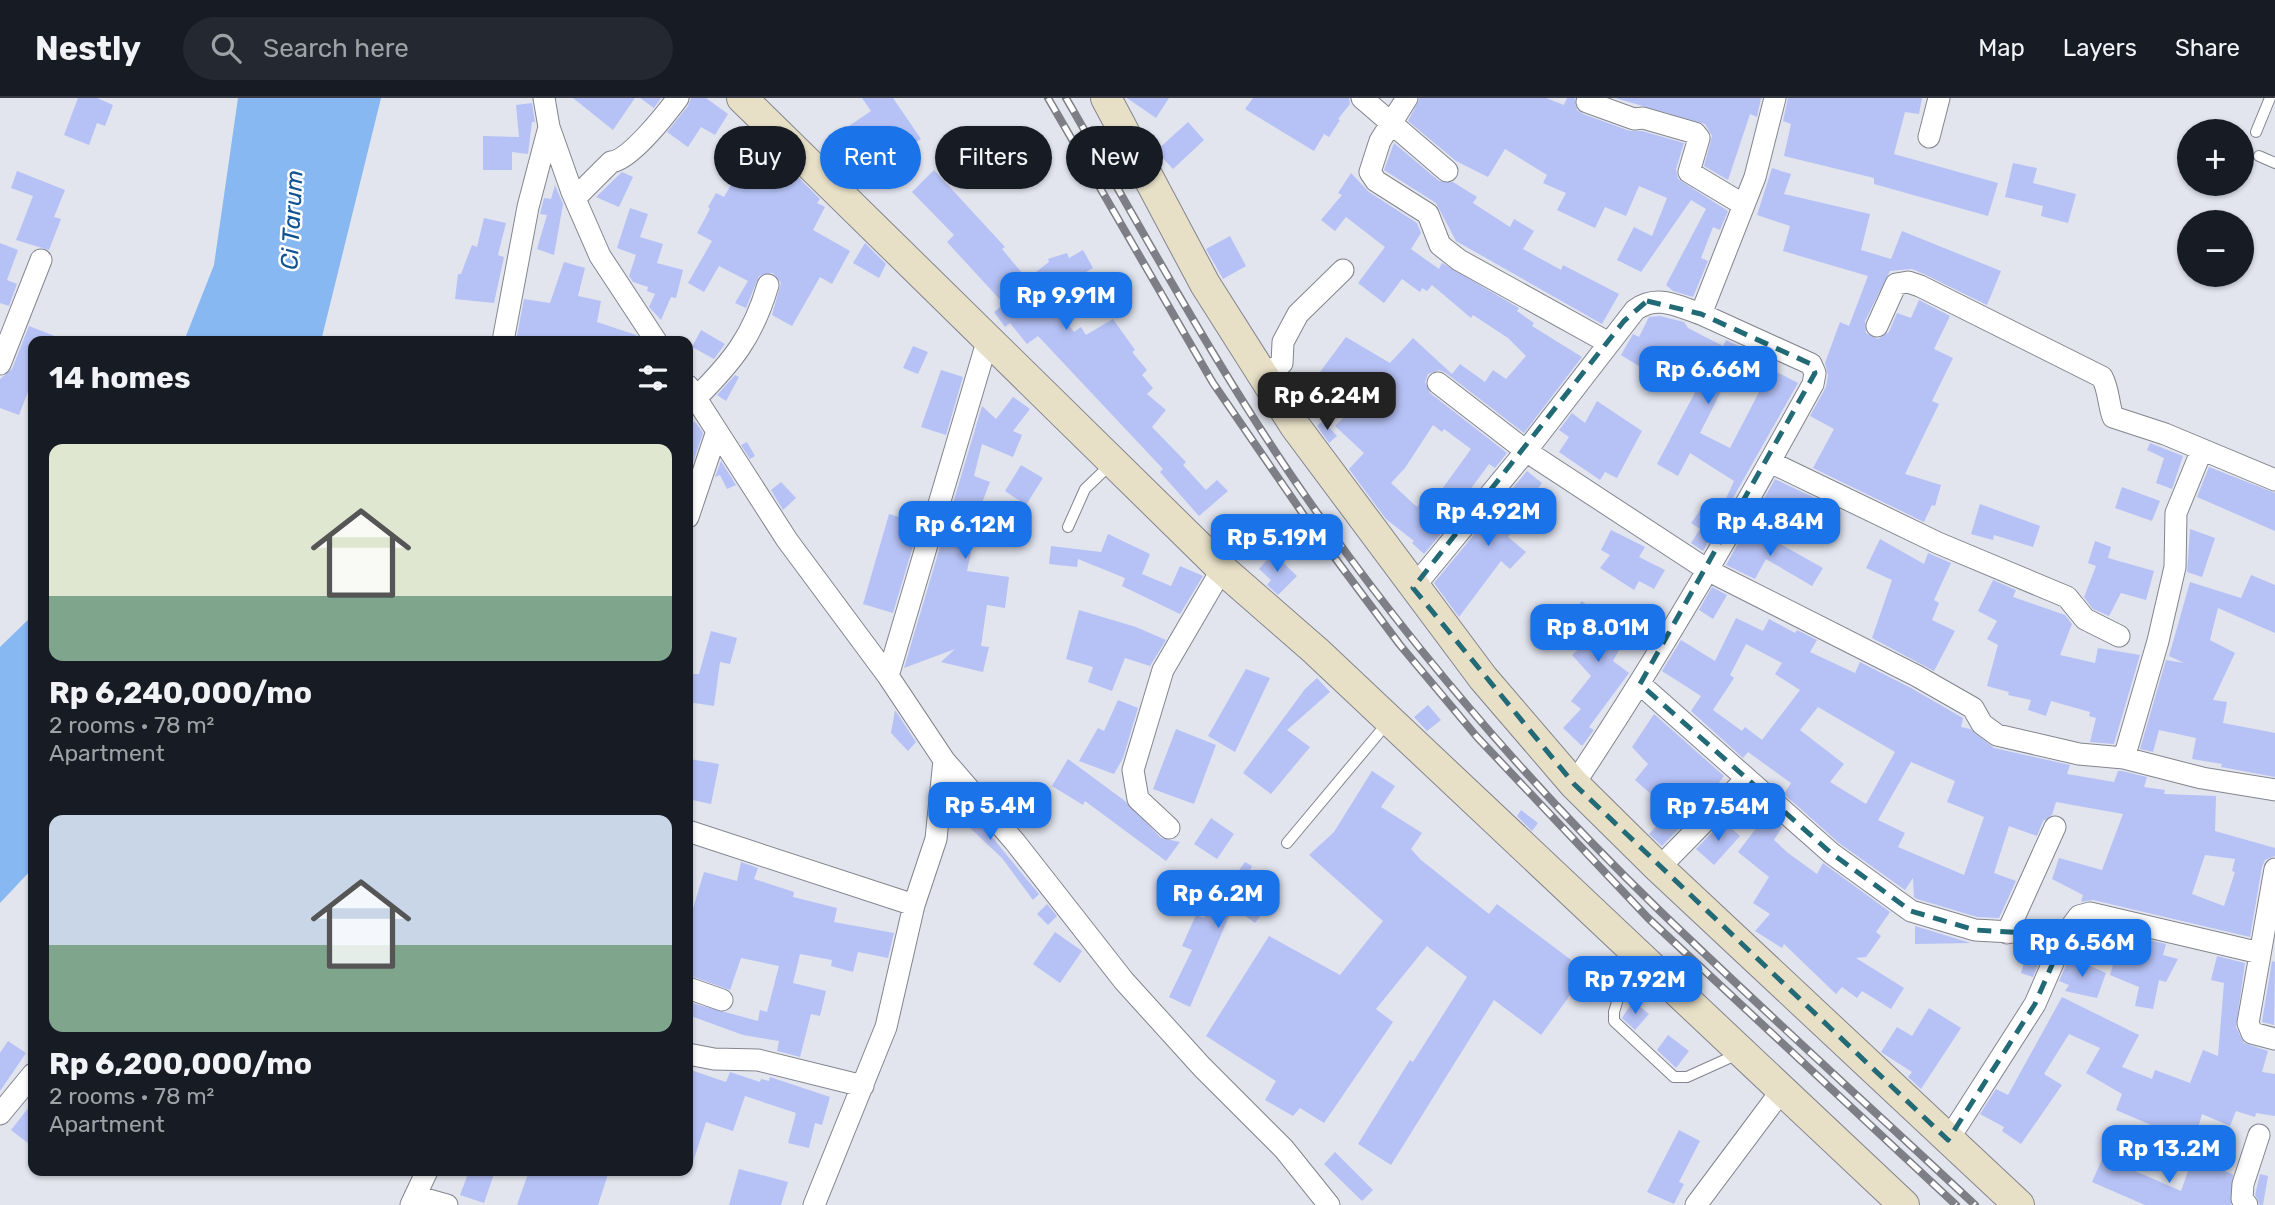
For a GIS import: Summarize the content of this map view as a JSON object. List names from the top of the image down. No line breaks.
{"water":["Ci Tarum"],"page":{"header":"Nestly","search":"Search here","nav":["Map","Layers","Share"],"map_buttons":["+","−"],"chip":["Buy","Rent","Filters","New"],"price":["Rp 9.91M","Rp 6.66M","Rp 6.24M","Rp 4.92M","Rp 4.84M","Rp 6.12M","Rp 5.19M","Rp 8.01M","Rp 5.4M","Rp 7.54M","Rp 6.2M","Rp 6.56M","Rp 7.92M","Rp 13.2M"],"heading":"14 homes","list":[{"name":"Rp 6,240,000/mo","note":"2 rooms · 78 m² · Apartment"},{"name":"Rp 6,200,000/mo","note":"2 rooms · 78 m² · Apartment"}]}}
